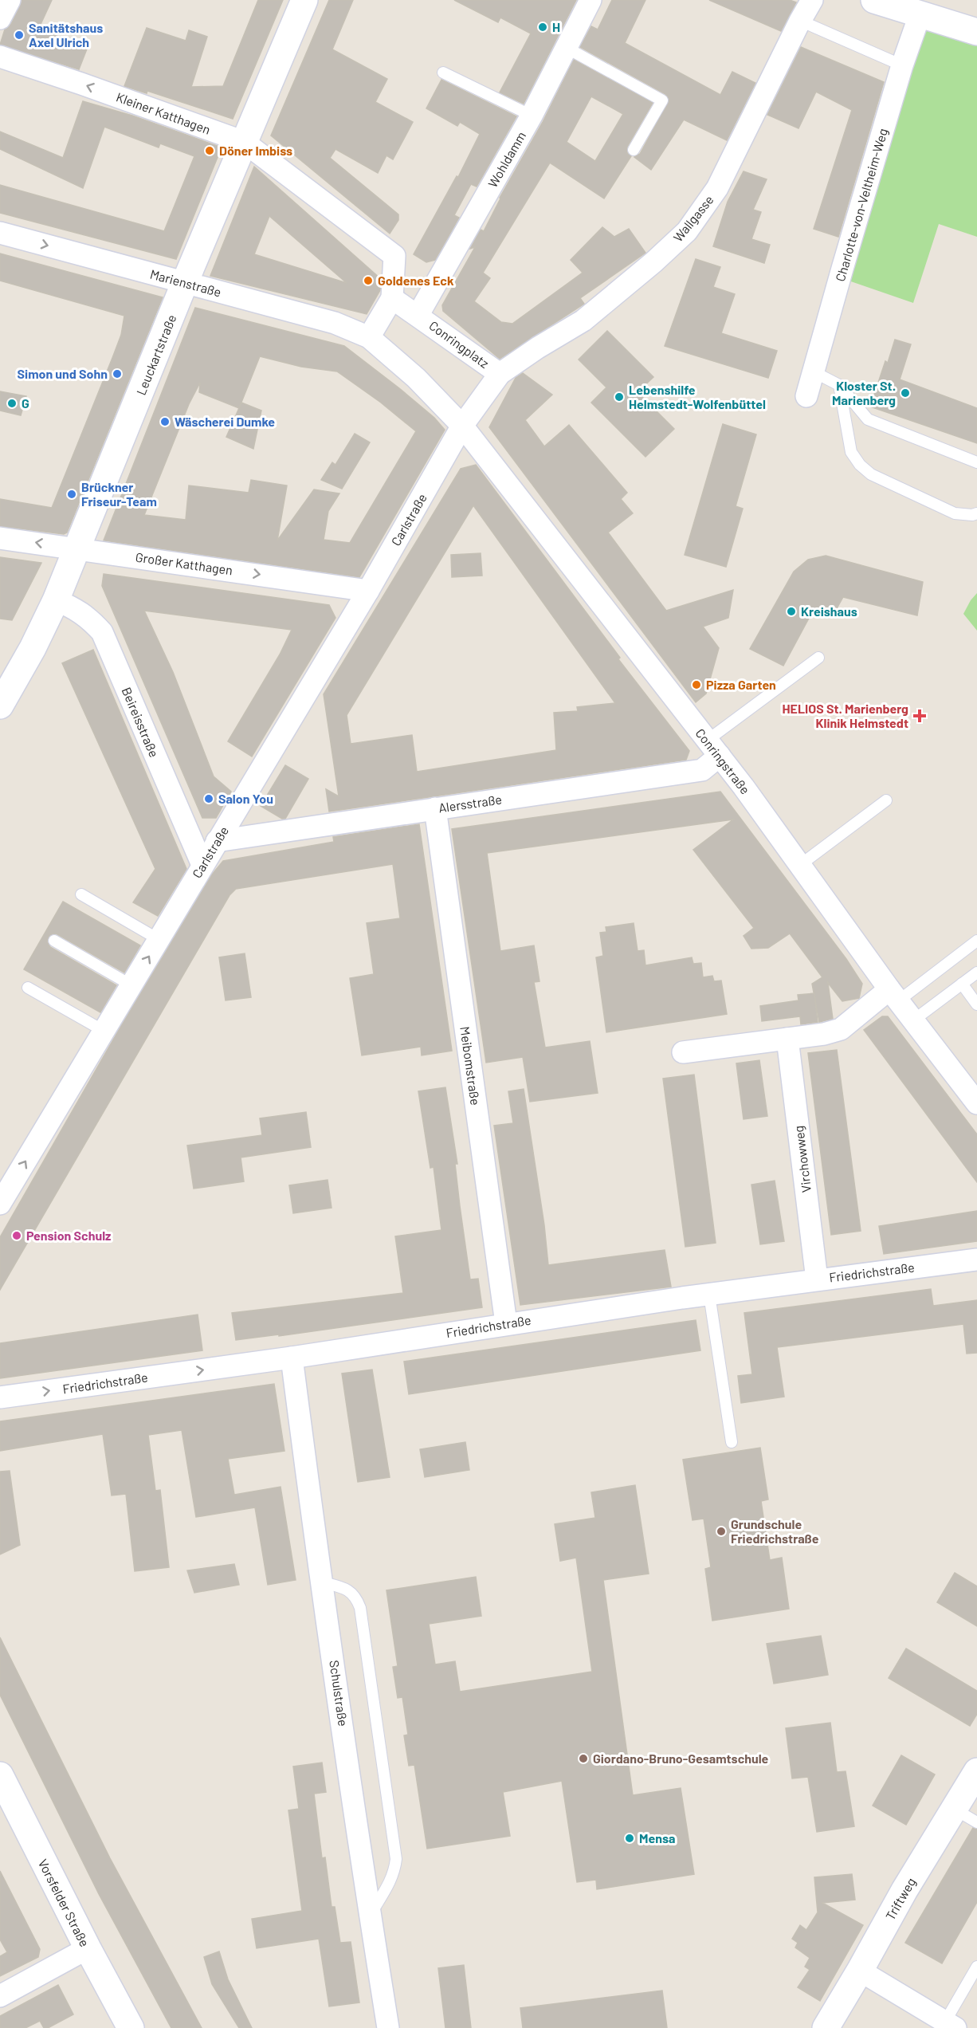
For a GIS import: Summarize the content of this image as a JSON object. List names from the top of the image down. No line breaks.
{"streets":{"main road":["Leuckartstraße","Triftweg","Vorsfelder Straße"],"street":["Kleiner Katthagen","Wohldamm","Charlotte-von-Veltheim-Weg","Wallgasse","Marienstraße","Conringplatz","Carlstraße","Großer Katthagen","Beireisstraße","Conringstraße","Alersstraße","Meibomstraße","Virchowweg","Friedrichstraße","Schulstraße"]},"crossings":[["Kleiner Katthagen","Conringplatz"],["Kleiner Katthagen","Leuckartstraße"],["Wohldamm","Conringplatz"],["Wallgasse","Conringplatz"],["Marienstraße","Leuckartstraße"],["Conringplatz","Carlstraße"],["Conringplatz","Conringstraße"],["Leuckartstraße","Großer Katthagen"],["Leuckartstraße","Beireisstraße"],["Carlstraße","Großer Katthagen"],["Carlstraße","Beireisstraße"],["Carlstraße","Conringstraße"],["Carlstraße","Alersstraße"],["Conringstraße","Alersstraße"],["Alersstraße","Meibomstraße"],["Meibomstraße","Friedrichstraße"],["Virchowweg","Friedrichstraße"],["Friedrichstraße","Schulstraße"]],"one_way":["Kleiner Katthagen","Marienstraße"],"places":{"other":["H","Sanitätshaus Axel Ulrich","Döner Imbiss","Goldenes Eck","Simon und Sohn","Kloster St. Marienberg","Lebenshilfe Helmstedt-Wolfenbüttel","G","Wäscherei Dumke","Brückner Friseur-Team","Kreishaus","Pizza Garten","Salon You","Pension Schulz","Grundschule Friedrichstraße","Giordano-Bruno-Gesamtschule","Mensa"],"health":["HELIOS St. Marienberg Klinik Helmstedt"]}}
